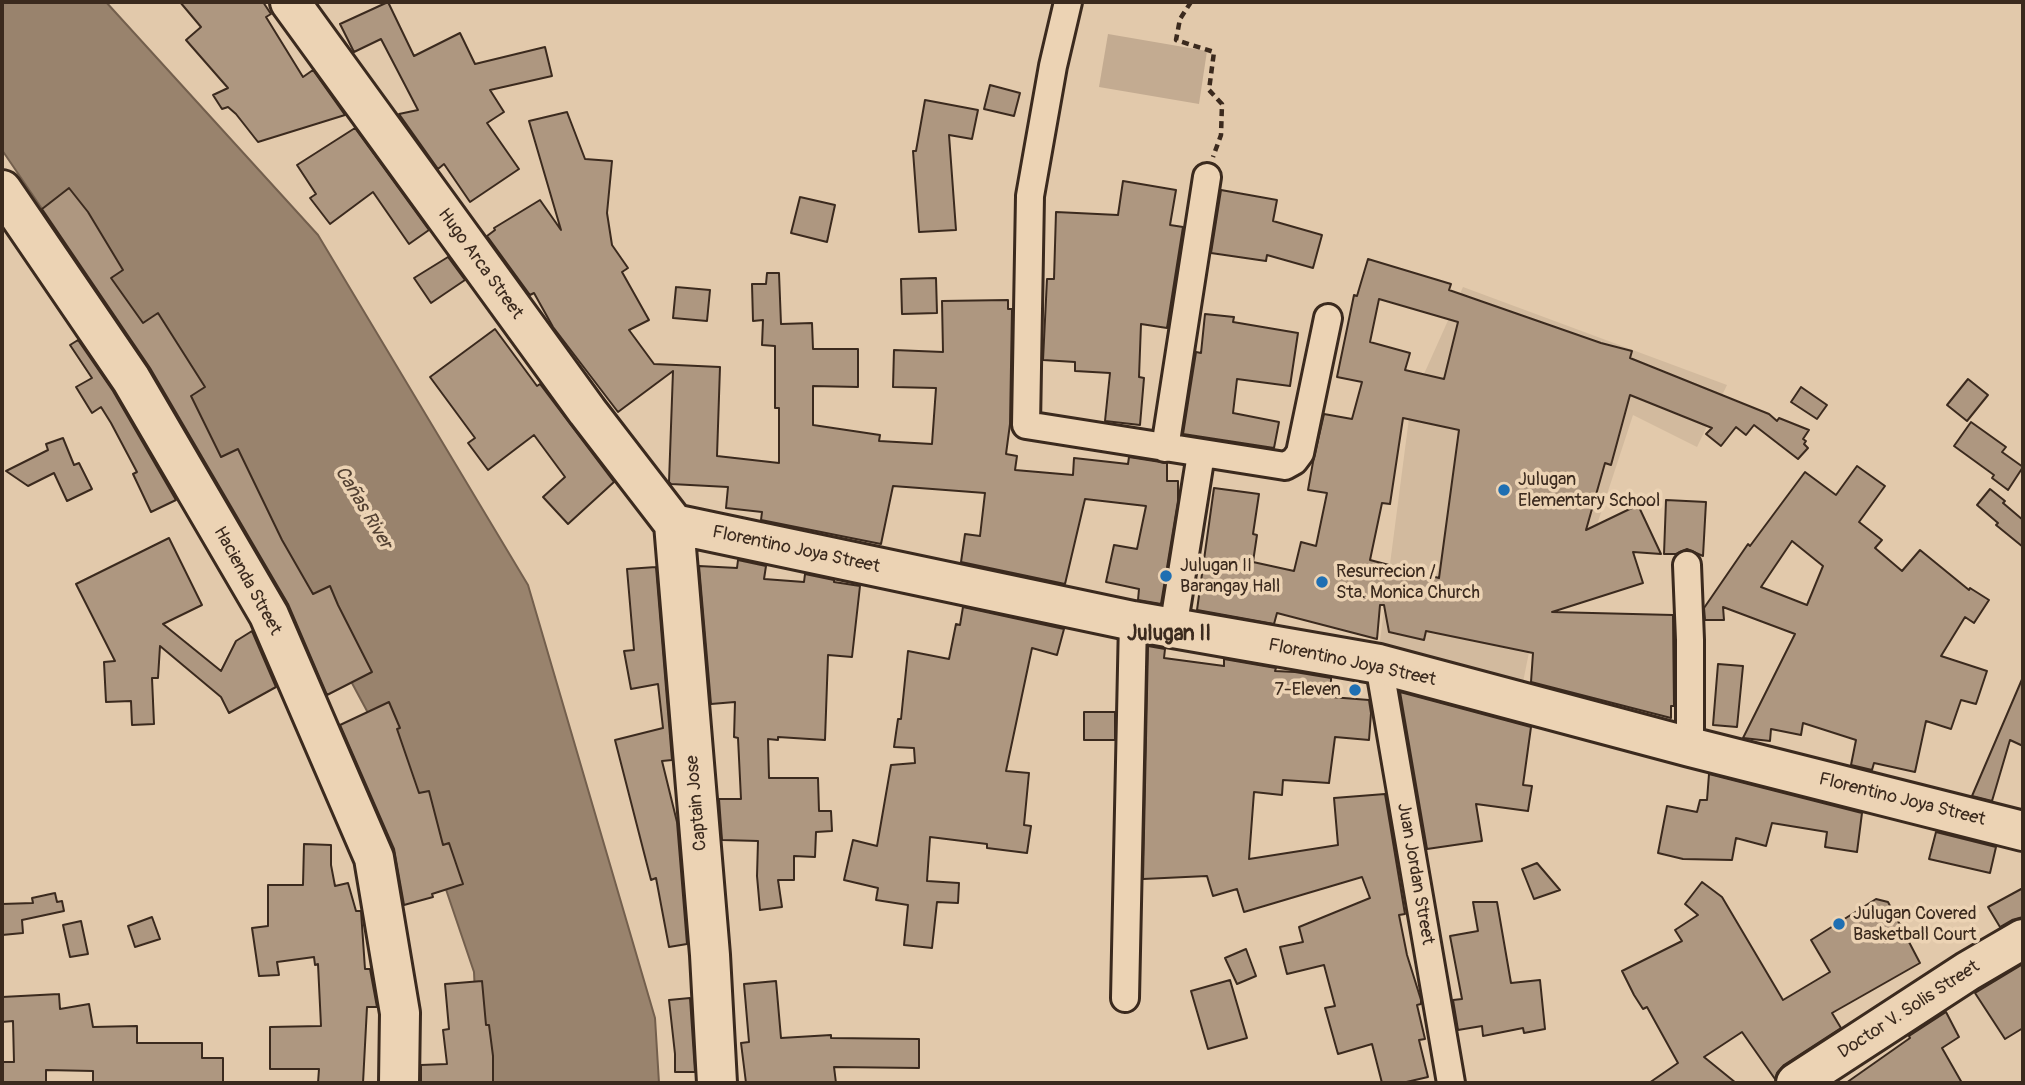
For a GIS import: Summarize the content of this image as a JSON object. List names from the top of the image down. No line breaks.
{"streets":{"street":["Hugo Arca Street","Florentino Joya Street","Hacienda Street","Captain Jose","Juan Jordan Street","Doctor V. Solis Street"]},"crossings":[["Hugo Arca Street","Florentino Joya Street"],["Hugo Arca Street","Captain Jose"],["Florentino Joya Street","Captain Jose"],["Florentino Joya Street","Juan Jordan Street"]],"districts":["Julugan II"],"water":["Cañas River"],"places":["Julugan Elementary School","Julugan II Barangay Hall","Resurrecion / Sta. Monica Church","7-Eleven","Julugan Covered Basketball Court"]}
